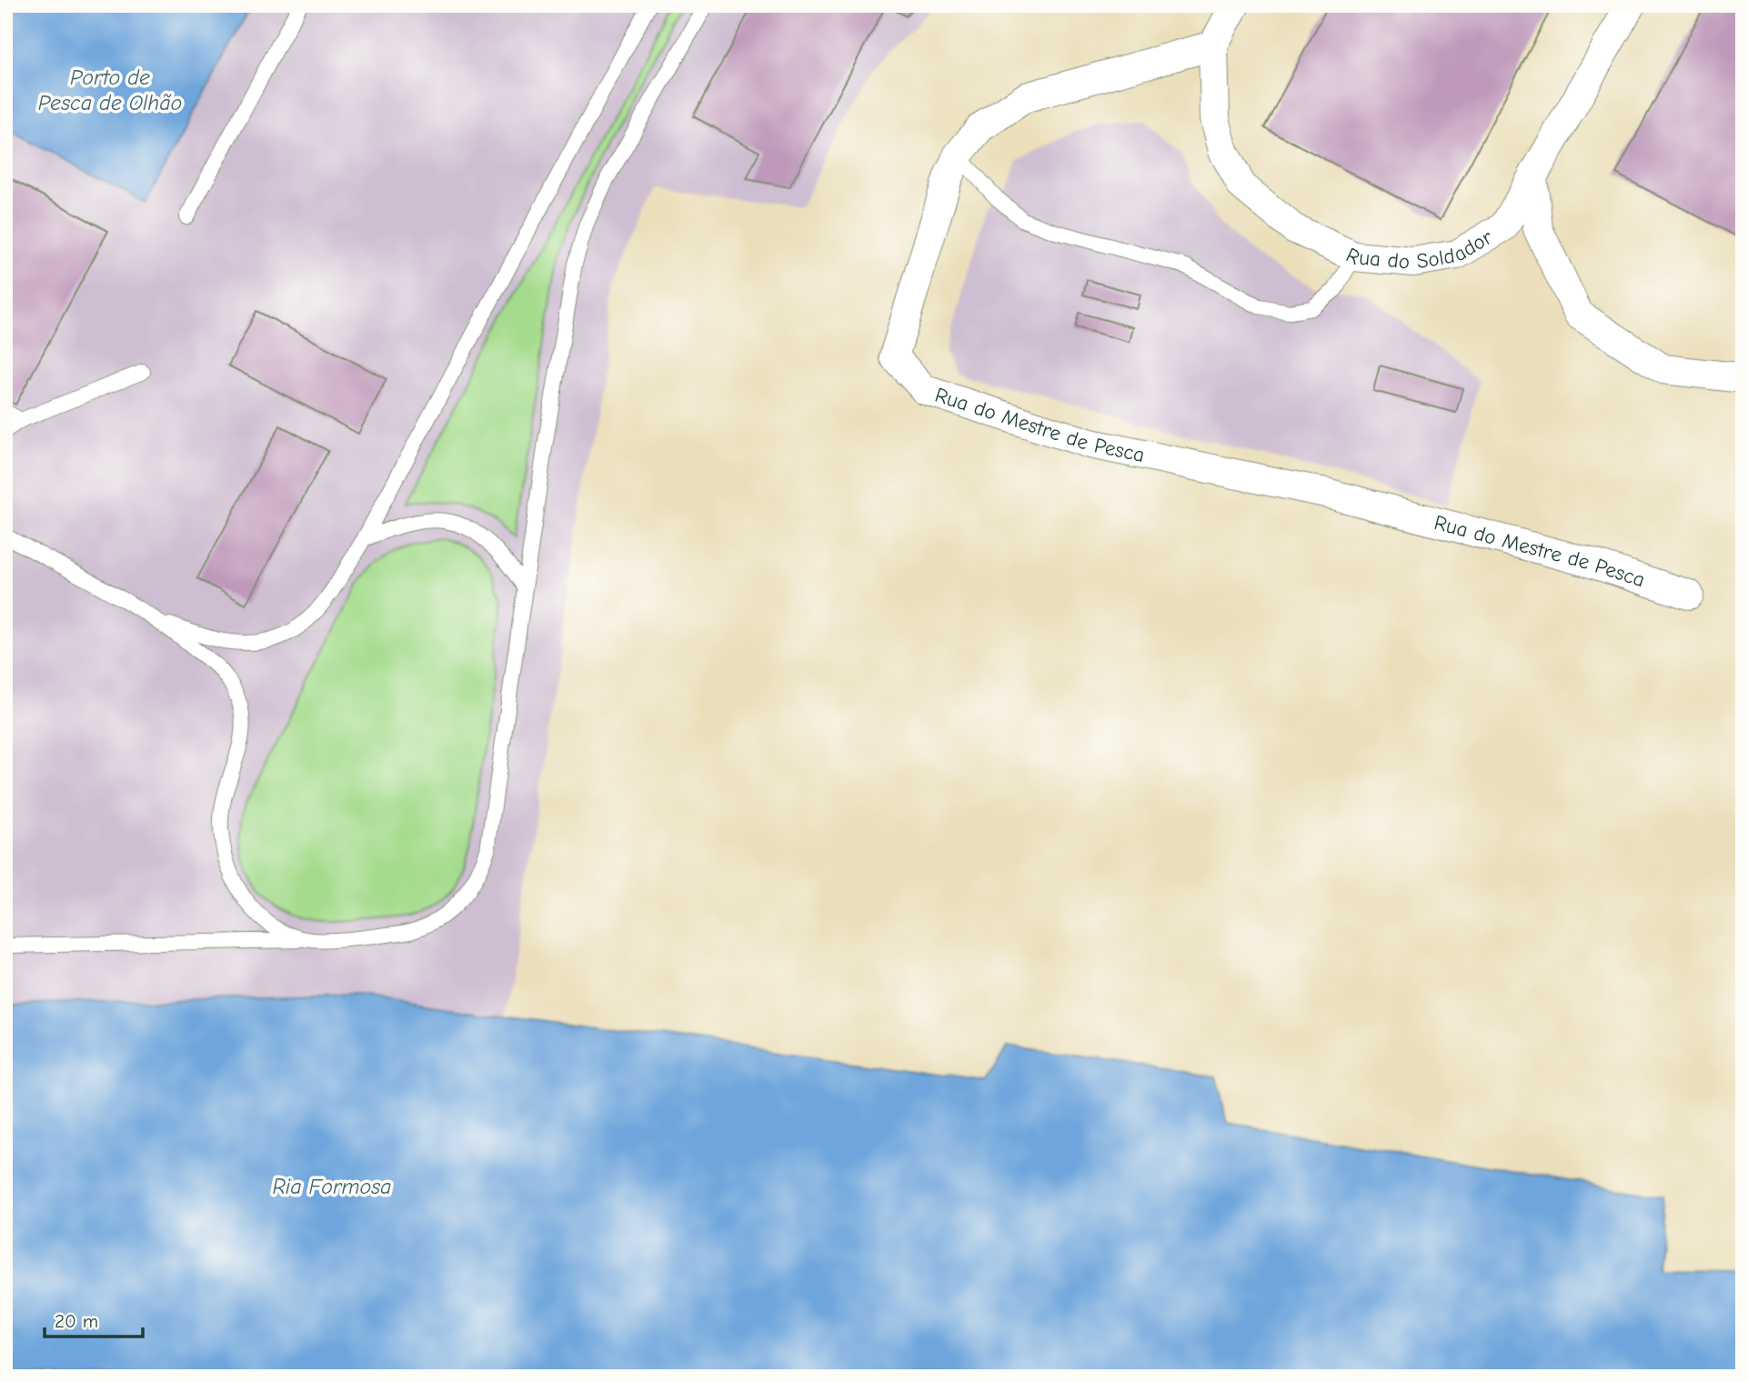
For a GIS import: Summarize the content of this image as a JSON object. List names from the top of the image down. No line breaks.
{"streets":{"street":["Rua do Soldador","Rua do Mestre de Pesca"]},"crossings":[["Rua do Soldador","Rua do Mestre de Pesca"]],"water":["Porto de Pesca de Olhão","Ria Formosa"],"scale_bar":"20 m"}
